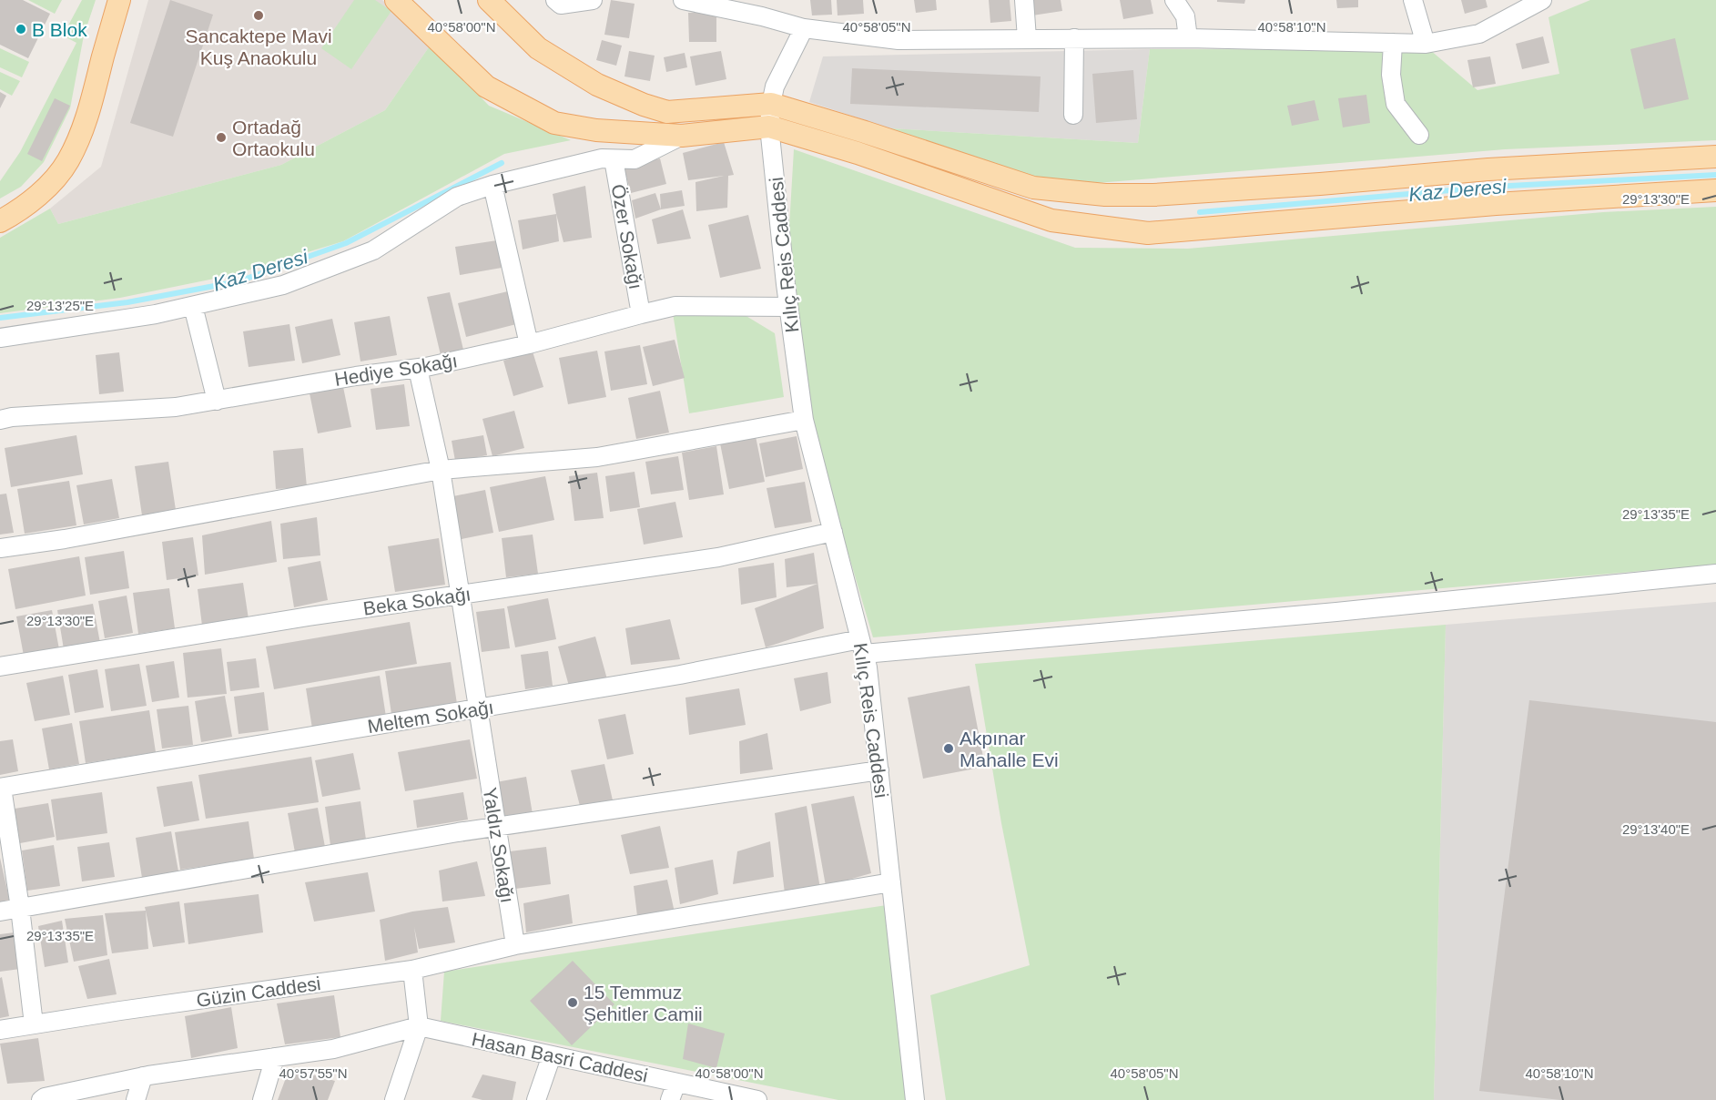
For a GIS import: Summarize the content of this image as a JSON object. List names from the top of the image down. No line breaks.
{"streets":{"street":["Özer Sokağı","Kılıç Reis Caddesi","Hediye Sokağı","Beka Sokağı","Meltem Sokağı","Yaldız Sokağı","Güzin Caddesi","Hasan Basri Caddesi"]},"crossings":[["Özer Sokağı","Hediye Sokağı"],["Kılıç Reis Caddesi","Hediye Sokağı"],["Kılıç Reis Caddesi","Beka Sokağı"],["Kılıç Reis Caddesi","Meltem Sokağı"],["Hediye Sokağı","Yaldız Sokağı"],["Beka Sokağı","Yaldız Sokağı"],["Meltem Sokağı","Yaldız Sokağı"],["Yaldız Sokağı","Güzin Caddesi"]],"water":["Kaz Deresi"],"places":["Sancaktepe Mavi Kuş Anaokulu","B Blok","Ortadağ Ortaokulu","Akpınar Mahalle Evi","15 Temmuz Şehitler Camii"],"coordinates":["40°58'00\"N","40°58'05\"N","40°58'10\"N","29°13'30\"E","29°13'25\"E","29°13'35\"E","29°13'40\"E","40°57'55\"N"]}
